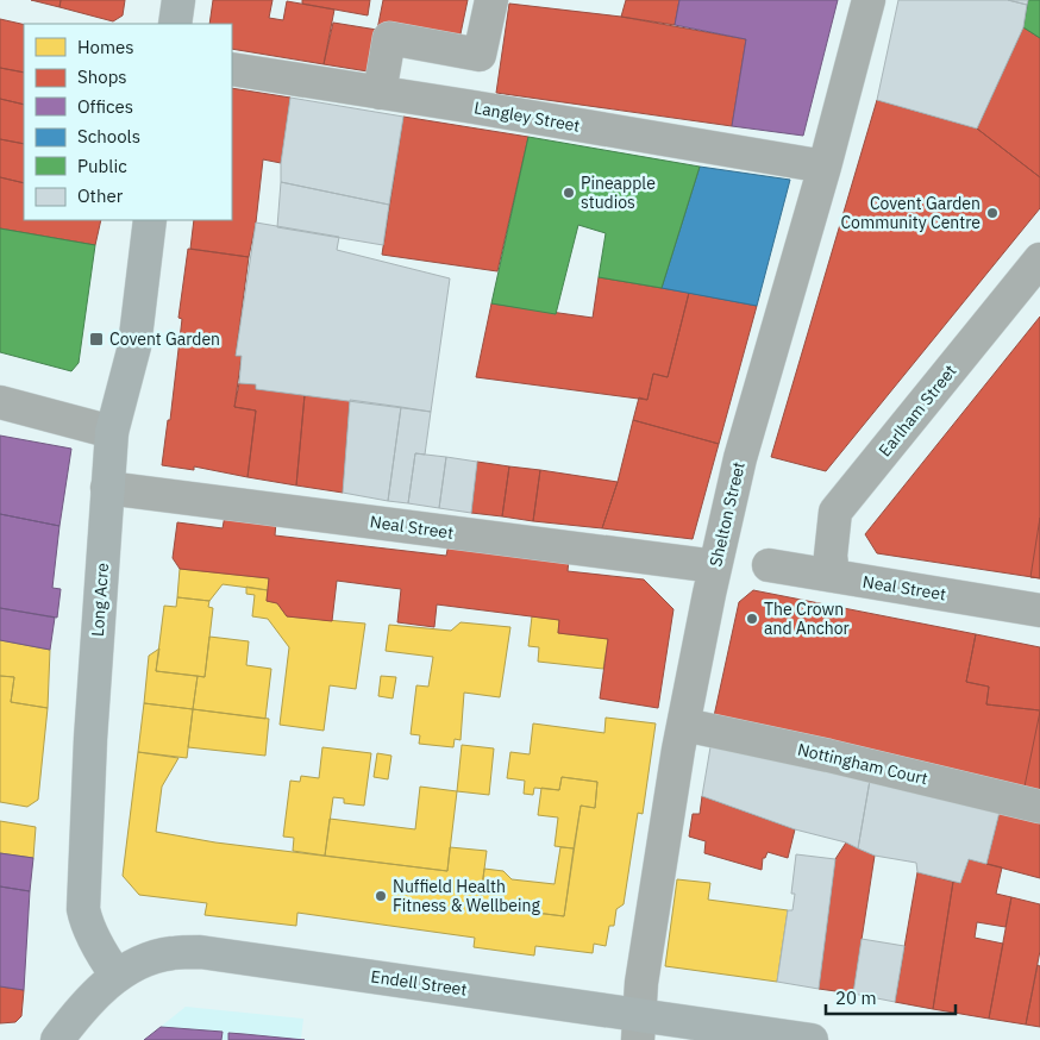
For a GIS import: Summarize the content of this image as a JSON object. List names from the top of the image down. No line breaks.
{"streets":{"main road":["Long Acre","Endell Street"],"street":["Langley Street","Earlham Street","Shelton Street","Neal Street","Nottingham Court"]},"crossings":[["Langley Street","Shelton Street"],["Earlham Street","Neal Street"],["Shelton Street","Neal Street"],["Shelton Street","Nottingham Court"],["Shelton Street","Endell Street"],["Neal Street","Long Acre"],["Long Acre","Endell Street"]],"places":{"other":["Pineapple studios","Covent Garden Community Centre","The Crown and Anchor","Nuffield Health Fitness & Wellbeing"],"transit":["Covent Garden"]},"legend":["Homes","Shops","Offices","Schools","Public","Other"],"scale_bar":"20 m"}
